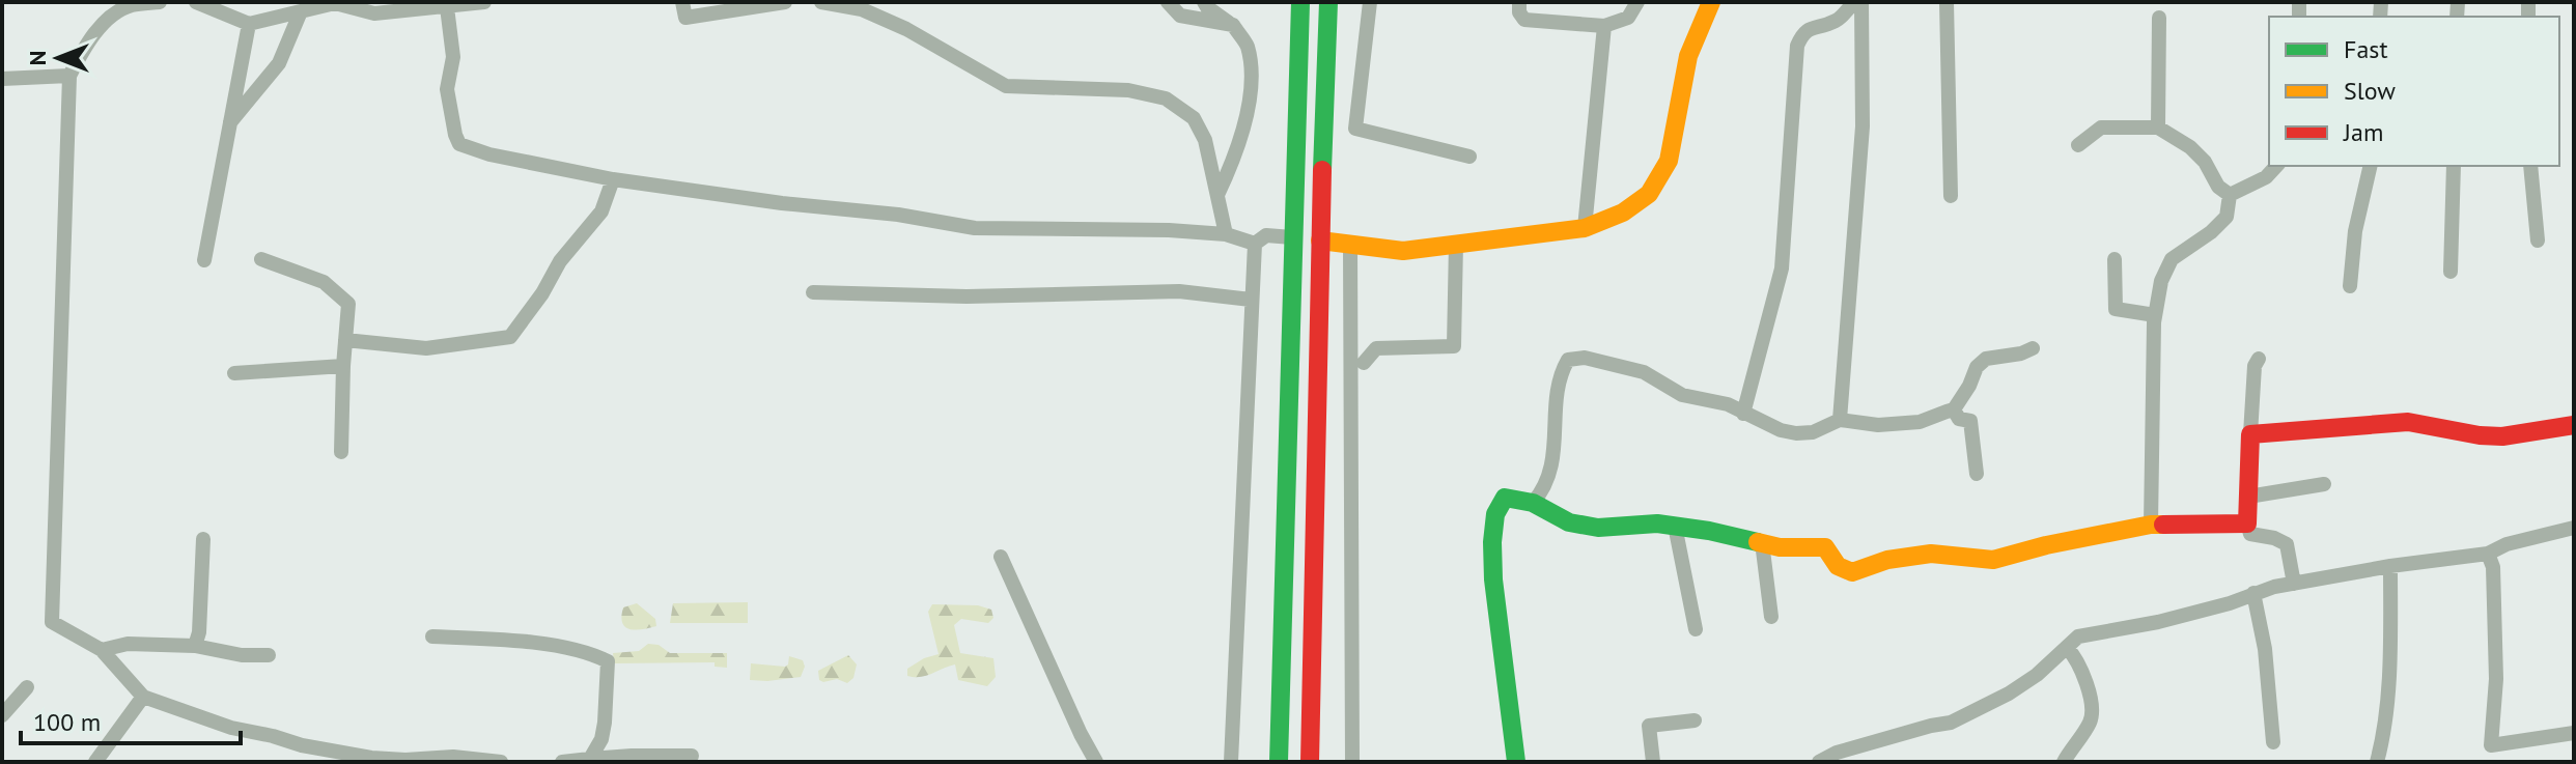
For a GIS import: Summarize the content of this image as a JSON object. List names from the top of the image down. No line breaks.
{"legend":["Fast","Slow","Jam"],"scale_bar":"100 m","north":"left"}
